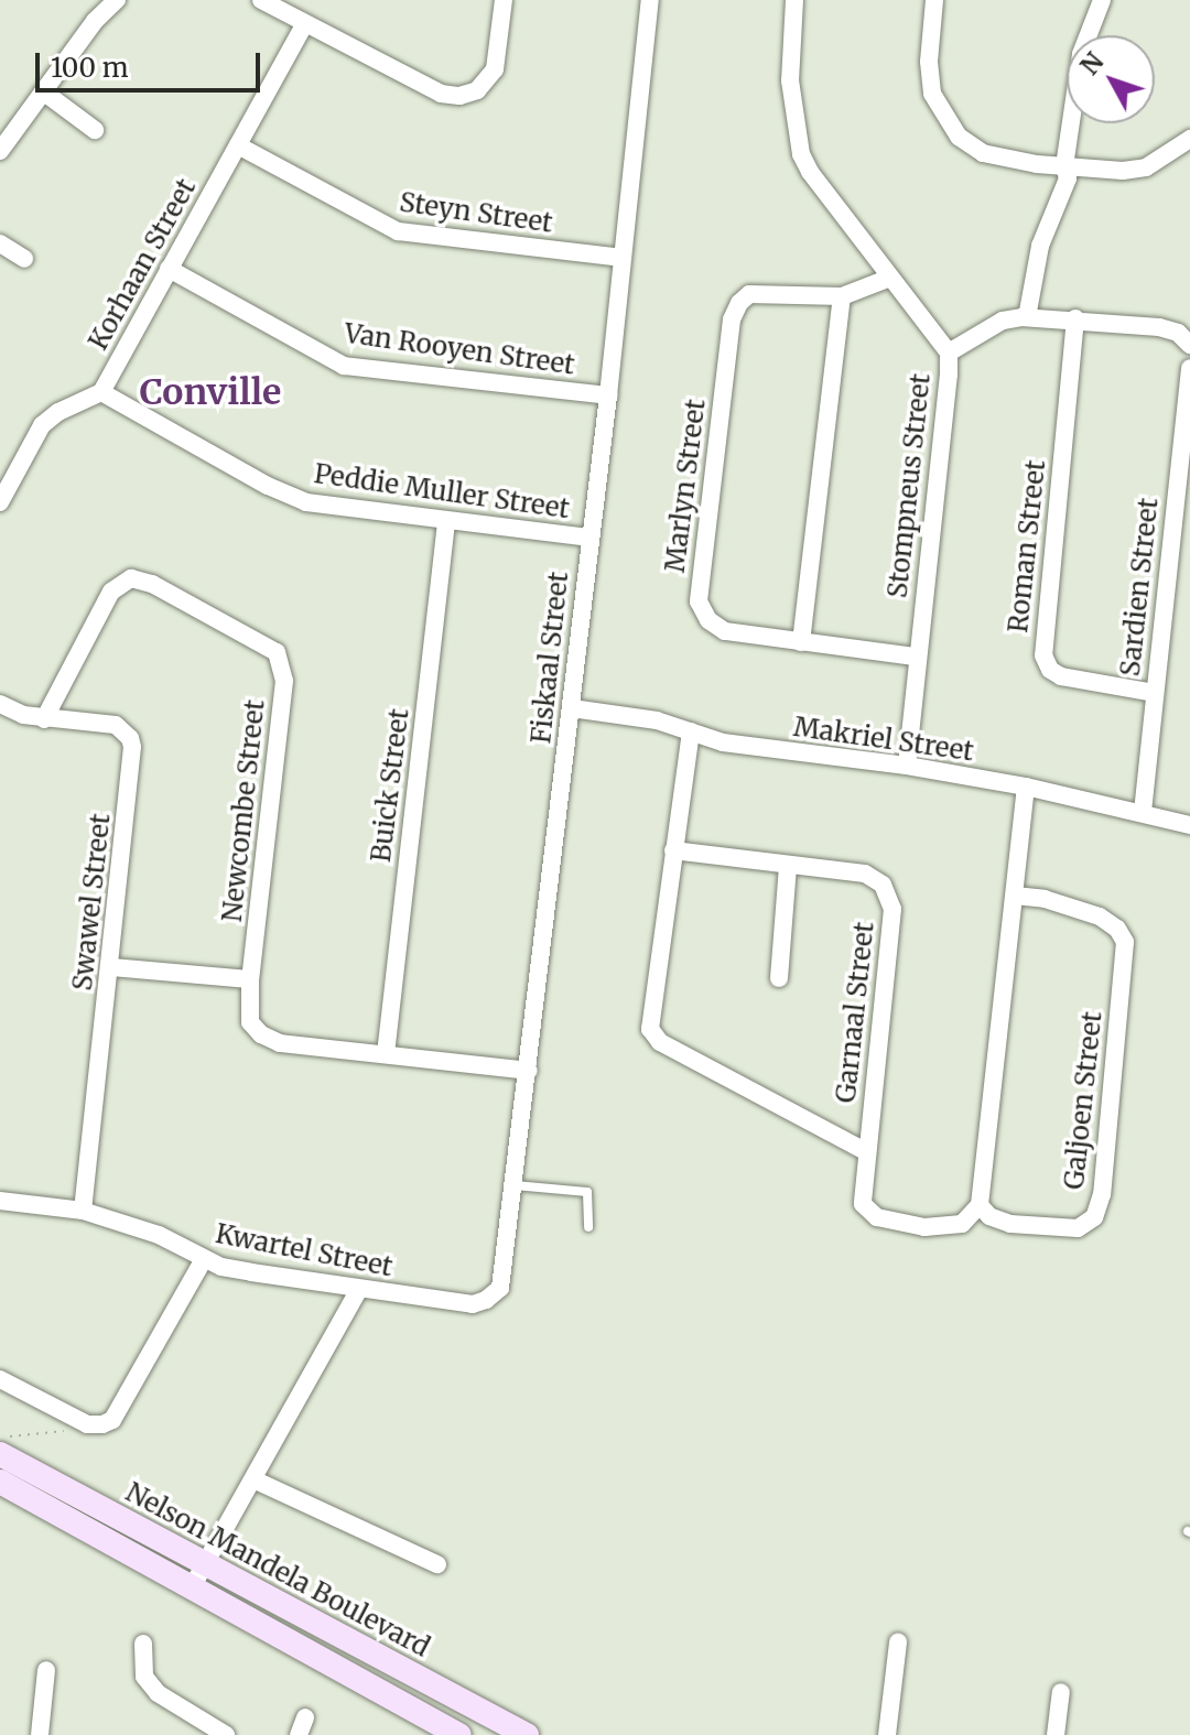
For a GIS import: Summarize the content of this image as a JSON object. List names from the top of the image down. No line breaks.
{"streets":{"street":["Steyn Street","Korhaan Street","Van Rooyen Street","Marlyn Street","Stompneus Street","Peddie Muller Street","Roman Street","Sardien Street","Fiskaal Street","Makriel Street","Buick Street","Newcombe Street","Swawel Street","Garnaal Street","Galjoen Street","Kwartel Street","Nelson Mandela Boulevard"]},"crossings":[["Steyn Street","Korhaan Street"],["Steyn Street","Fiskaal Street"],["Korhaan Street","Van Rooyen Street"],["Korhaan Street","Peddie Muller Street"],["Van Rooyen Street","Fiskaal Street"],["Marlyn Street","Stompneus Street"],["Stompneus Street","Roman Street"],["Stompneus Street","Makriel Street"],["Peddie Muller Street","Fiskaal Street"],["Peddie Muller Street","Buick Street"],["Roman Street","Sardien Street"],["Sardien Street","Makriel Street"],["Fiskaal Street","Makriel Street"],["Fiskaal Street","Newcombe Street"],["Fiskaal Street","Kwartel Street"],["Buick Street","Newcombe Street"],["Newcombe Street","Swawel Street"],["Swawel Street","Kwartel Street"],["Garnaal Street","Galjoen Street"]],"districts":["Conville"],"scale_bar":"100 m","north":"top left"}
